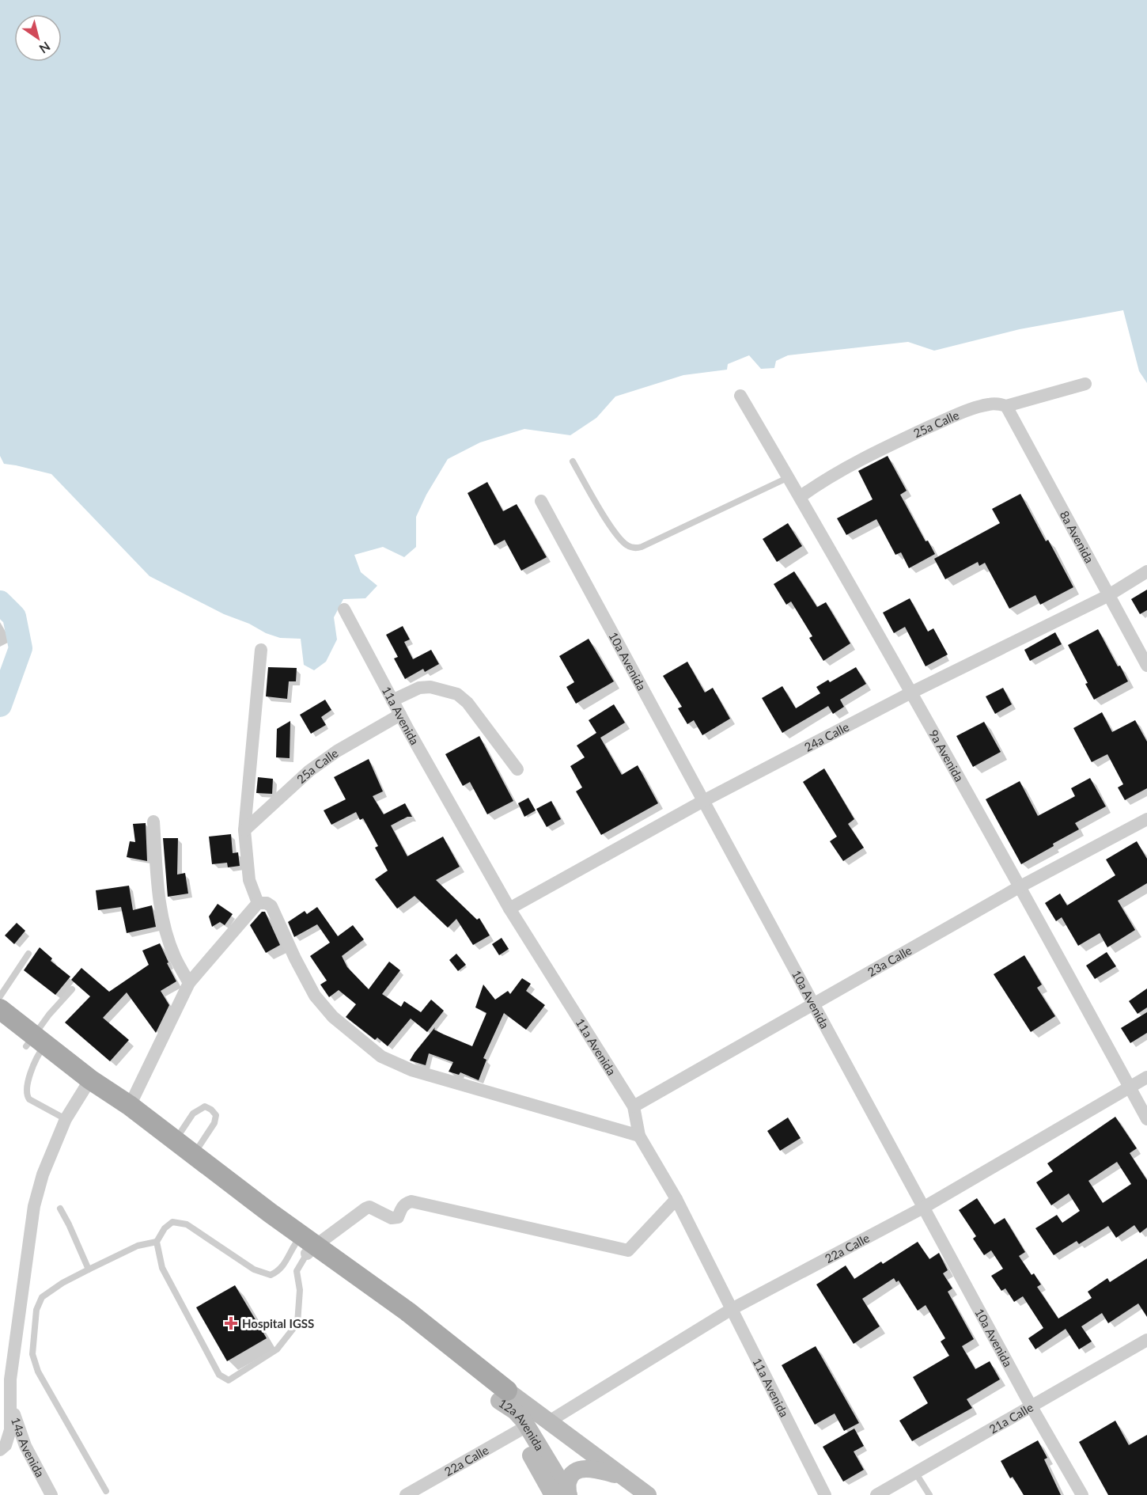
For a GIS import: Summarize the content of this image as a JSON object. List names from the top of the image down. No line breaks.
{"streets":{"main road":["12a Avenida"],"street":["25a Calle","8a Avenida","10a Avenida","11a Avenida","24a Calle","9a Avenida","23a Calle","22a Calle","21a Calle","14a Avenida"]},"crossings":[["25a Calle","8a Avenida"],["25a Calle","11a Avenida"],["25a Calle","9a Avenida"],["8a Avenida","24a Calle"],["10a Avenida","24a Calle"],["10a Avenida","23a Calle"],["10a Avenida","22a Calle"],["10a Avenida","21a Calle"],["11a Avenida","24a Calle"],["11a Avenida","23a Calle"],["11a Avenida","22a Calle"],["24a Calle","9a Avenida"],["9a Avenida","23a Calle"],["9a Avenida","22a Calle"],["22a Calle","12a Avenida"]],"places":{"health":["Hospital IGSS"]},"north":"bottom right"}
